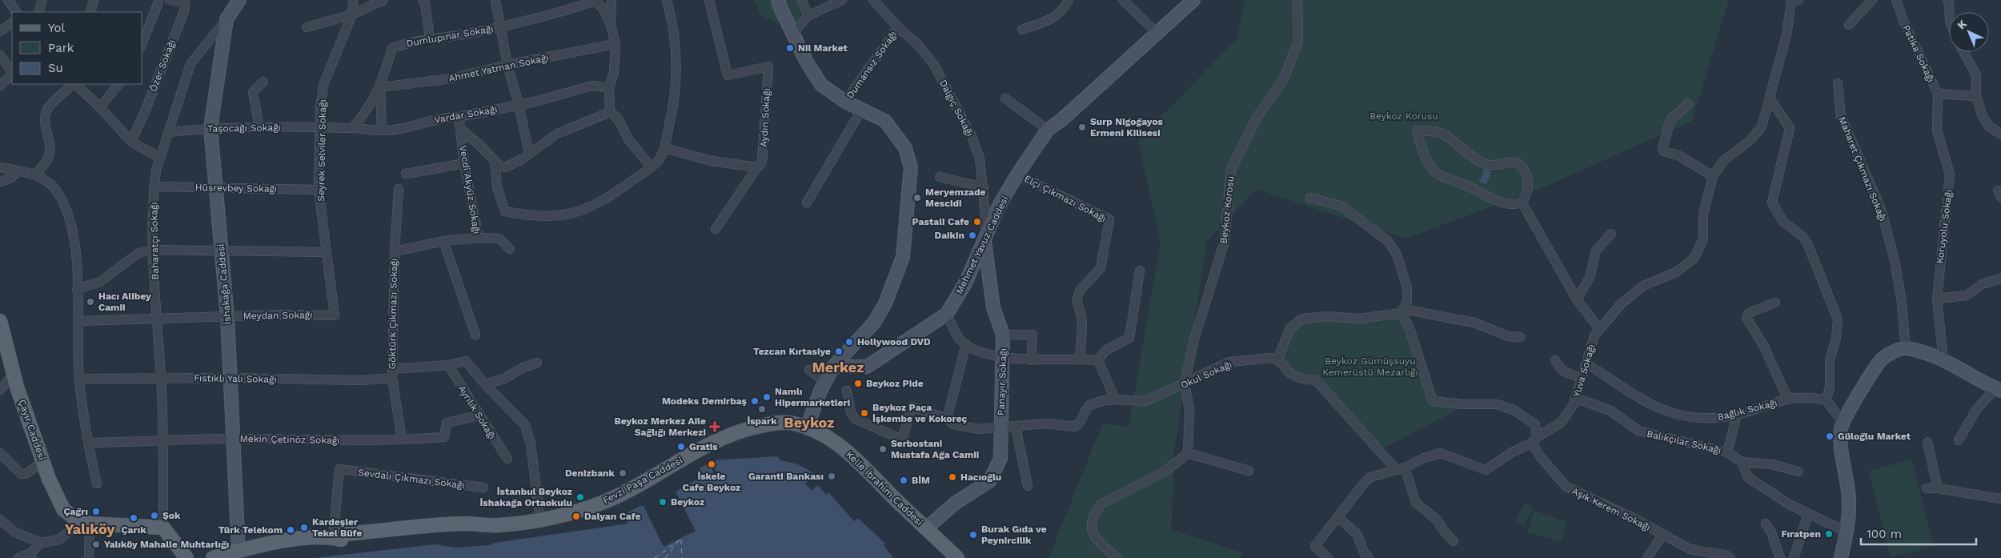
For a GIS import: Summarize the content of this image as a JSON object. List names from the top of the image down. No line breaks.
{"streets":{"main road":["Çayır Caddesi","Fevzi Paşa Caddesi","Kelle İbrahim Caddesi"],"street":["Dumlupınar Sokağı","Patika Sokağı","Dumansız Sokağı","Özer Sokağı","Ahmet Yatman Sokağı","Dalgıç Sokağı","Vardar Sokağı","Aydın Sokağı","Taşocağı Sokağı","Seyrek Selviler Sokağı","Maharet Çıkmazı Sokağı","Hüsrevbey Sokağı","Vecdi Akyüz Sokağı","Elçi Çıkmazı Sokağı","Beykoz Korosu","Koruyolu Sokağı","Baharatçı Sokağı","Mehmet Yavuz Caddesi","İshakağa Caddesi","Göktürk Çıkmazı Sokağı","Meydan Sokağı","Yuva Sokağı","Okul Sokağı","Fıstıklı Yalı Sokağı","Panayır Sokağı","Bağlık Sokağı","Ayrılık Sokağı","Mekin Çetinöz Sokağı","Balıkçılar Sokağı","Sevdalı Çıkmazı Sokağı","Aşık Kerem Sokağı"]},"crossings":[["Dumlupınar Sokağı","Ahmet Yatman Sokağı"],["Dumlupınar Sokağı","Vardar Sokağı"],["Patika Sokağı","Koruyolu Sokağı"],["Dumansız Sokağı","Dalgıç Sokağı"],["Dalgıç Sokağı","Mehmet Yavuz Caddesi"],["Dalgıç Sokağı","Panayır Sokağı"],["Vardar Sokağı","Taşocağı Sokağı"],["Vardar Sokağı","Seyrek Selviler Sokağı"],["Vardar Sokağı","Vecdi Akyüz Sokağı"],["Taşocağı Sokağı","Seyrek Selviler Sokağı"],["Taşocağı Sokağı","Baharatçı Sokağı"],["Taşocağı Sokağı","İshakağa Caddesi"],["Seyrek Selviler Sokağı","Hüsrevbey Sokağı"],["Seyrek Selviler Sokağı","Meydan Sokağı"],["Hüsrevbey Sokağı","Baharatçı Sokağı"],["Hüsrevbey Sokağı","İshakağa Caddesi"],["Vecdi Akyüz Sokağı","Göktürk Çıkmazı Sokağı"],["Elçi Çıkmazı Sokağı","Mehmet Yavuz Caddesi"],["Beykoz Korosu","Okul Sokağı"],["Baharatçı Sokağı","İshakağa Caddesi"],["Baharatçı Sokağı","Meydan Sokağı"],["Baharatçı Sokağı","Fıstıklı Yalı Sokağı"],["Baharatçı Sokağı","Mekin Çetinöz Sokağı"],["Mehmet Yavuz Caddesi","Panayır Sokağı"],["İshakağa Caddesi","Meydan Sokağı"],["İshakağa Caddesi","Fıstıklı Yalı Sokağı"],["İshakağa Caddesi","Mekin Çetinöz Sokağı"],["İshakağa Caddesi","Fevzi Paşa Caddesi"],["Göktürk Çıkmazı Sokağı","Fıstıklı Yalı Sokağı"],["Göktürk Çıkmazı Sokağı","Mekin Çetinöz Sokağı"],["Yuva Sokağı","Bağlık Sokağı"],["Yuva Sokağı","Balıkçılar Sokağı"],["Yuva Sokağı","Aşık Kerem Sokağı"],["Fıstıklı Yalı Sokağı","Ayrılık Sokağı"],["Panayır Sokağı","Kelle İbrahim Caddesi"],["Ayrılık Sokağı","Mekin Çetinöz Sokağı"],["Sevdalı Çıkmazı Sokağı","Fevzi Paşa Caddesi"],["Fevzi Paşa Caddesi","Kelle İbrahim Caddesi"]],"districts":["Merkez","Beykoz","Yalıköy"],"parks":["Beykoz Korusu","Beykoz Gümüşsuyu Kemerüstü Mezarlığı"],"places":{"other":["Nil Market","Surp Nigoğayos Ermeni Kilisesi","Meryemzade Mescidi","Pastali Cafe","Daikin","Hacı Alibey Camii","Hollywood DVD","Tezcan Kırtasiye","Beykoz Pide","Namlı Hipermarketleri","Modeks Demirbaş","İspark","Beykoz Paça İşkembe ve Kokoreç","Güloğlu Market","Gratis","Serbostani Mustafa Ağa Camii","İskele Cafe Beykoz","Denizbank","Garanti Bankası","Hacıoğlu","BİM","İstanbul Beykoz İshakağa Ortaokulu","Beykoz","Çağrı","Şok","Dalyan Cafe","Çarık","Kardeşler Tekel Büfe","Türk Telekom","Fıratpen","Burak Gıda ve Peynircilik","Yalıköy Mahalle Muhtarlığı"],"health":["Beykoz Merkez Aile Sağlığı Merkezi"]},"legend":["Yol","Park","Su"],"scale_bar":"100 m","north":"top left"}
